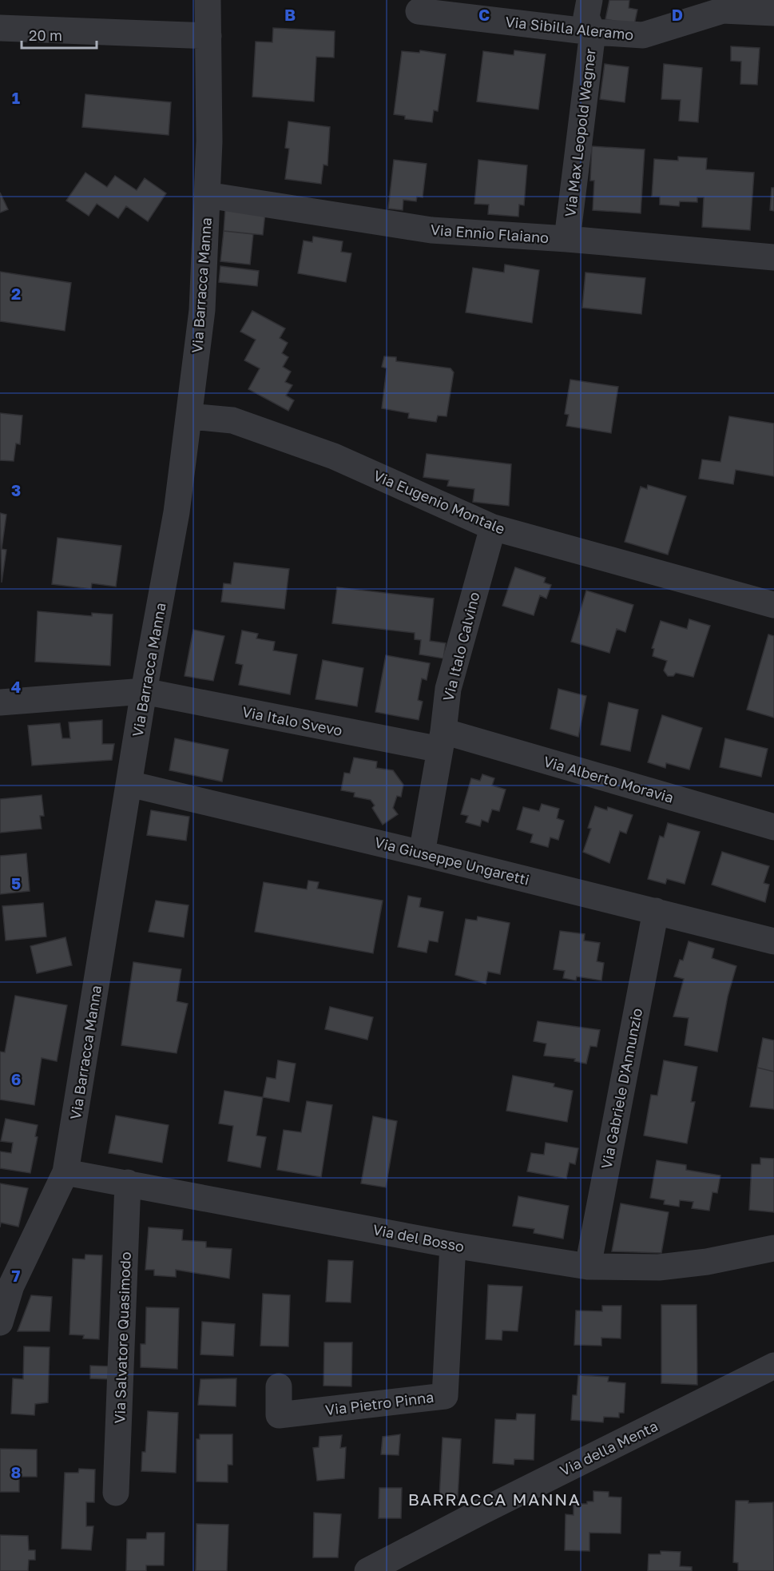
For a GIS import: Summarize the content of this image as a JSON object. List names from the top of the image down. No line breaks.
{"streets":{"street":["Via Sibilla Aleramo","Via Max Leopold Wagner","Via Ennio Flaiano","Via Barracca Manna","Via Eugenio Montale","Via Italo Calvino","Via Italo Svevo","Via Alberto Moravia","Via Giuseppe Ungaretti","Via Gabriele D'Annunzio","Via del Bosso","Via Salvatore Quasimodo","Via Pietro Pinna","Via della Menta"]},"crossings":[["Via Sibilla Aleramo","Via Max Leopold Wagner"],["Via Max Leopold Wagner","Via Ennio Flaiano"],["Via Ennio Flaiano","Via Barracca Manna"],["Via Barracca Manna","Via Eugenio Montale"],["Via Barracca Manna","Via Italo Svevo"],["Via Barracca Manna","Via Giuseppe Ungaretti"],["Via Barracca Manna","Via del Bosso"],["Via Eugenio Montale","Via Italo Calvino"],["Via Italo Calvino","Via Italo Svevo"],["Via Italo Calvino","Via Alberto Moravia"],["Via Italo Calvino","Via Giuseppe Ungaretti"],["Via Italo Svevo","Via Alberto Moravia"],["Via Giuseppe Ungaretti","Via Gabriele D'Annunzio"],["Via Gabriele D'Annunzio","Via del Bosso"],["Via del Bosso","Via Salvatore Quasimodo"],["Via del Bosso","Via Pietro Pinna"]],"districts":["BARRACCA MANNA"],"scale_bar":"20 m","grid":{"columns":["B","C","D"],"rows":["1","2","3","4","5","6","7","8"]}}
